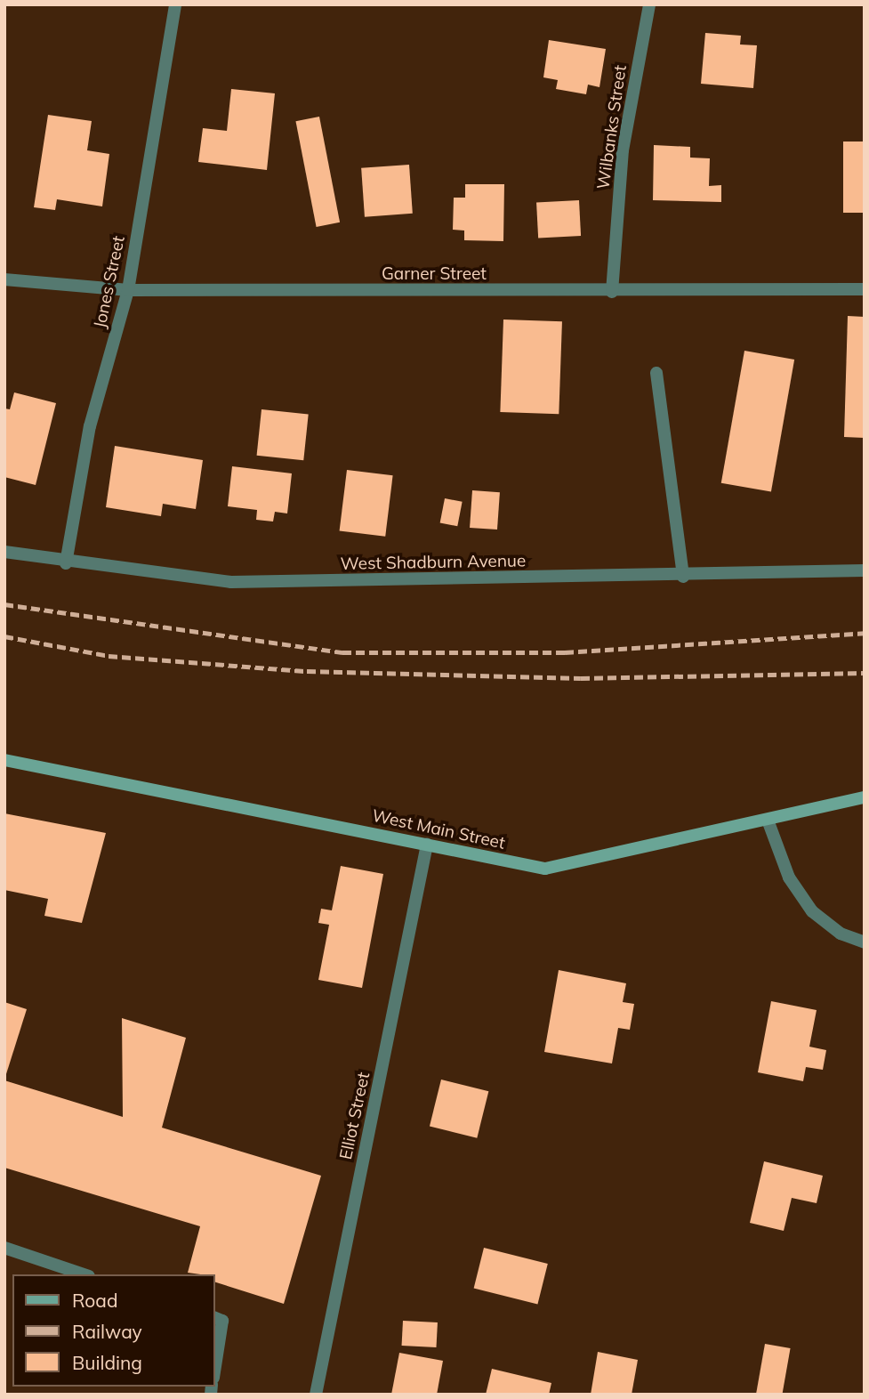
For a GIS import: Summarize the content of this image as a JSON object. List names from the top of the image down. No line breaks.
{"streets":{"street":["Wilbanks Street","Garner Street","Jones Street","West Shadburn Avenue","West Main Street","Elliot Street"]},"crossings":[["Wilbanks Street","Garner Street"],["Garner Street","Jones Street"],["Jones Street","West Shadburn Avenue"],["West Main Street","Elliot Street"]],"legend":["Road","Railway","Building"]}
